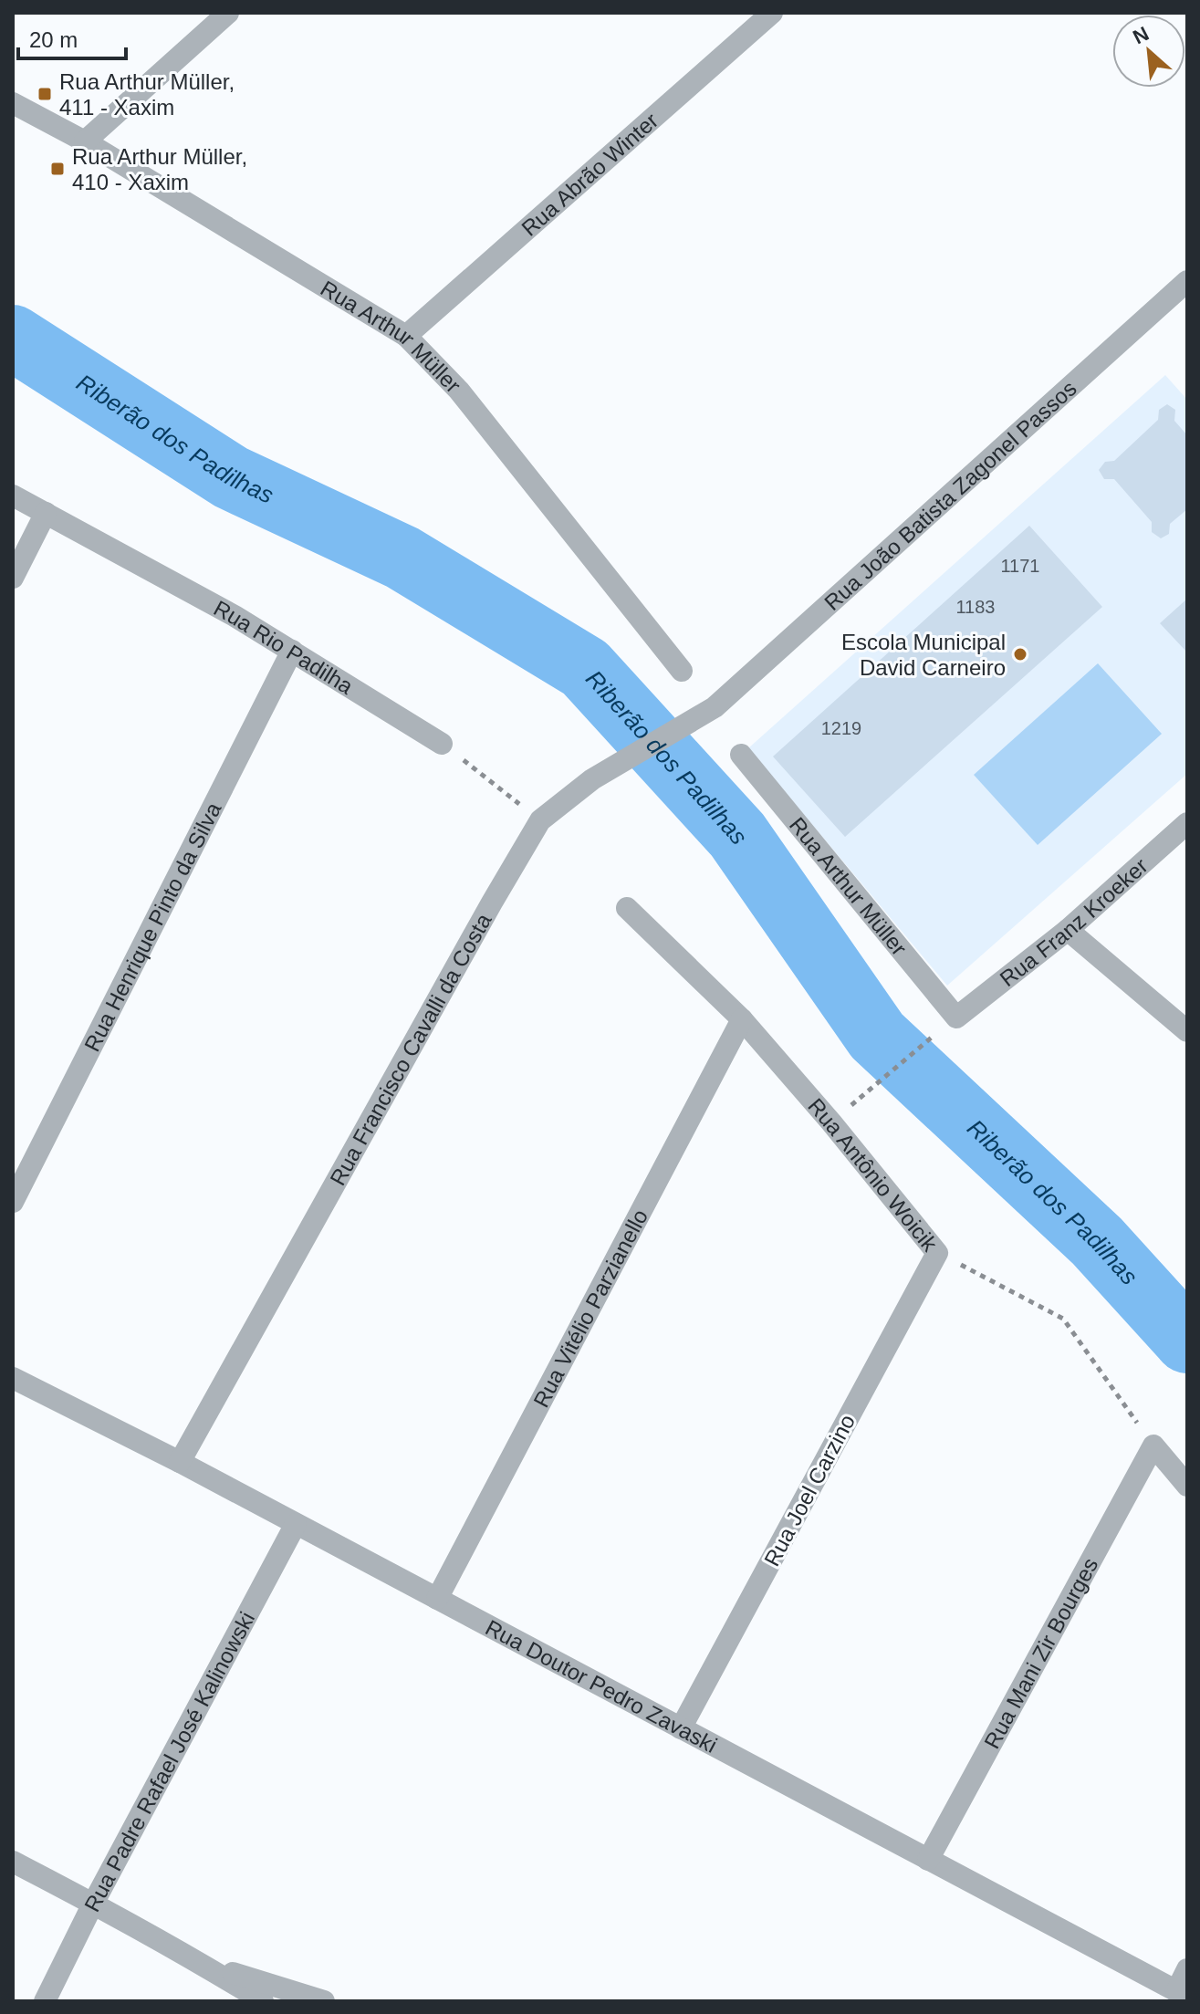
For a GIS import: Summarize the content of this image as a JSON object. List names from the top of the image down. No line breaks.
{"streets":{"street":["Rua Abrão Winter","Rua Arthur Müller","Rua João Batista Zagonel Passos","Rua Rio Padilha","Rua Franz Kroeker","Rua Henrique Pinto da Silva","Rua Francisco Cavalli da Costa","Rua Antônio Woicik","Rua Vitélio Parzianello","Rua Joel Carzino","Rua Mani Zir Bourges","Rua Doutor Pedro Zavaski","Rua Padre Rafael José Kalinowski"]},"crossings":[["Rua Abrão Winter","Rua Arthur Müller"],["Rua Arthur Müller","Rua Franz Kroeker"],["Rua João Batista Zagonel Passos","Rua Francisco Cavalli da Costa"],["Rua Rio Padilha","Rua Henrique Pinto da Silva"],["Rua Francisco Cavalli da Costa","Rua Doutor Pedro Zavaski"],["Rua Antônio Woicik","Rua Vitélio Parzianello"],["Rua Antônio Woicik","Rua Joel Carzino"],["Rua Antônio Woicik","Rua Mani Zir Bourges"],["Rua Vitélio Parzianello","Rua Doutor Pedro Zavaski"],["Rua Joel Carzino","Rua Doutor Pedro Zavaski"],["Rua Mani Zir Bourges","Rua Doutor Pedro Zavaski"],["Rua Doutor Pedro Zavaski","Rua Padre Rafael José Kalinowski"]],"water":["Riberão dos Padilhas"],"places":{"transit":["Rua Arthur Müller, 411 - Xaxim","Rua Arthur Müller, 410 - Xaxim"],"other":["Escola Municipal David Carneiro"]},"house_numbers":["1171","1183","1219"],"scale_bar":"20 m","north":"top left"}
